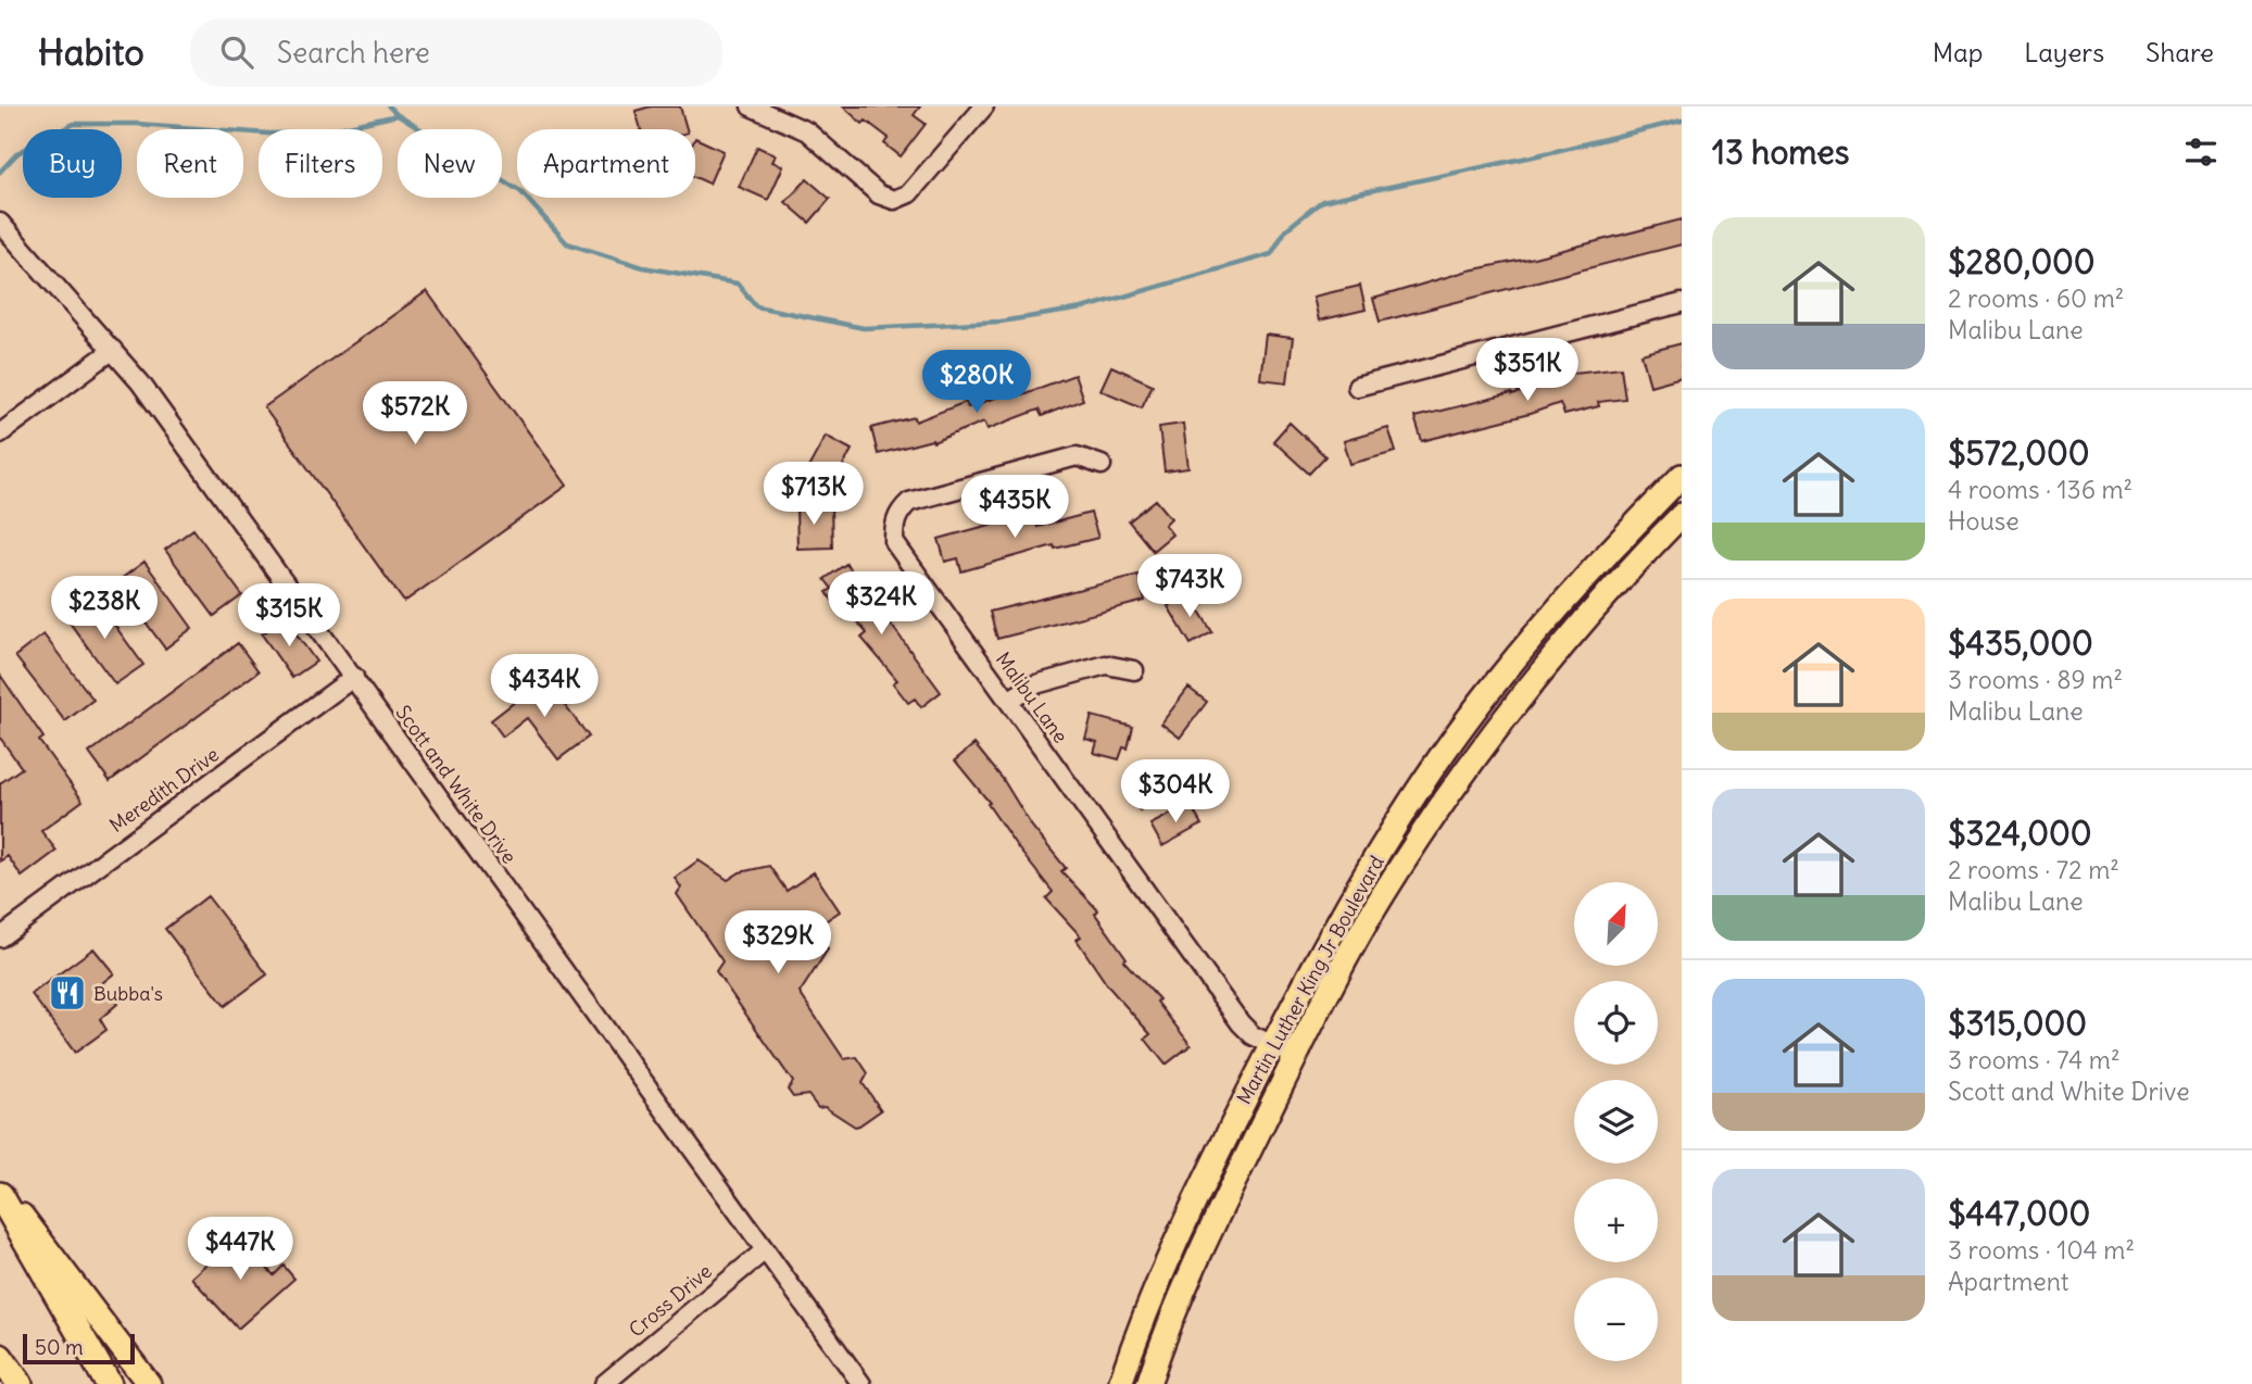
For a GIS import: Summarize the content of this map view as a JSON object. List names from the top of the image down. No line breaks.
{"streets":{"main road":["Martin Luther King Jr Boulevard"],"street":["Malibu Lane","Scott and White Drive","Meredith Drive","Cross Drive"]},"crossings":[["Malibu Lane","Martin Luther King Jr Boulevard"],["Scott and White Drive","Meredith Drive"],["Scott and White Drive","Cross Drive"]],"places":{"restaurant":["Bubba's"]},"scale_bar":"50 m","north":"top right","page":{"header":"Habito","search":"Search here","nav":["Map","Layers","Share"],"heading":"13 homes","chip":["Buy","Rent","Filters","New","Apartment"],"list":[{"name":"$280,000","note":"2 rooms · 60 m² · Malibu Lane"},{"name":"$572,000","note":"4 rooms · 136 m² · House"},{"name":"$435,000","note":"3 rooms · 89 m² · Malibu Lane"},{"name":"$324,000","note":"2 rooms · 72 m² · Malibu Lane"},{"name":"$315,000","note":"3 rooms · 74 m² · Scott and White Drive"},{"name":"$447,000","note":"3 rooms · 104 m² · Apartment"}],"price":["$351K","$280K","$572K","$713K","$435K","$743K","$324K","$238K","$315K","$434K","$304K","$329K","$447K"],"map_buttons":["+","−"],"scale":"50 m"}}
